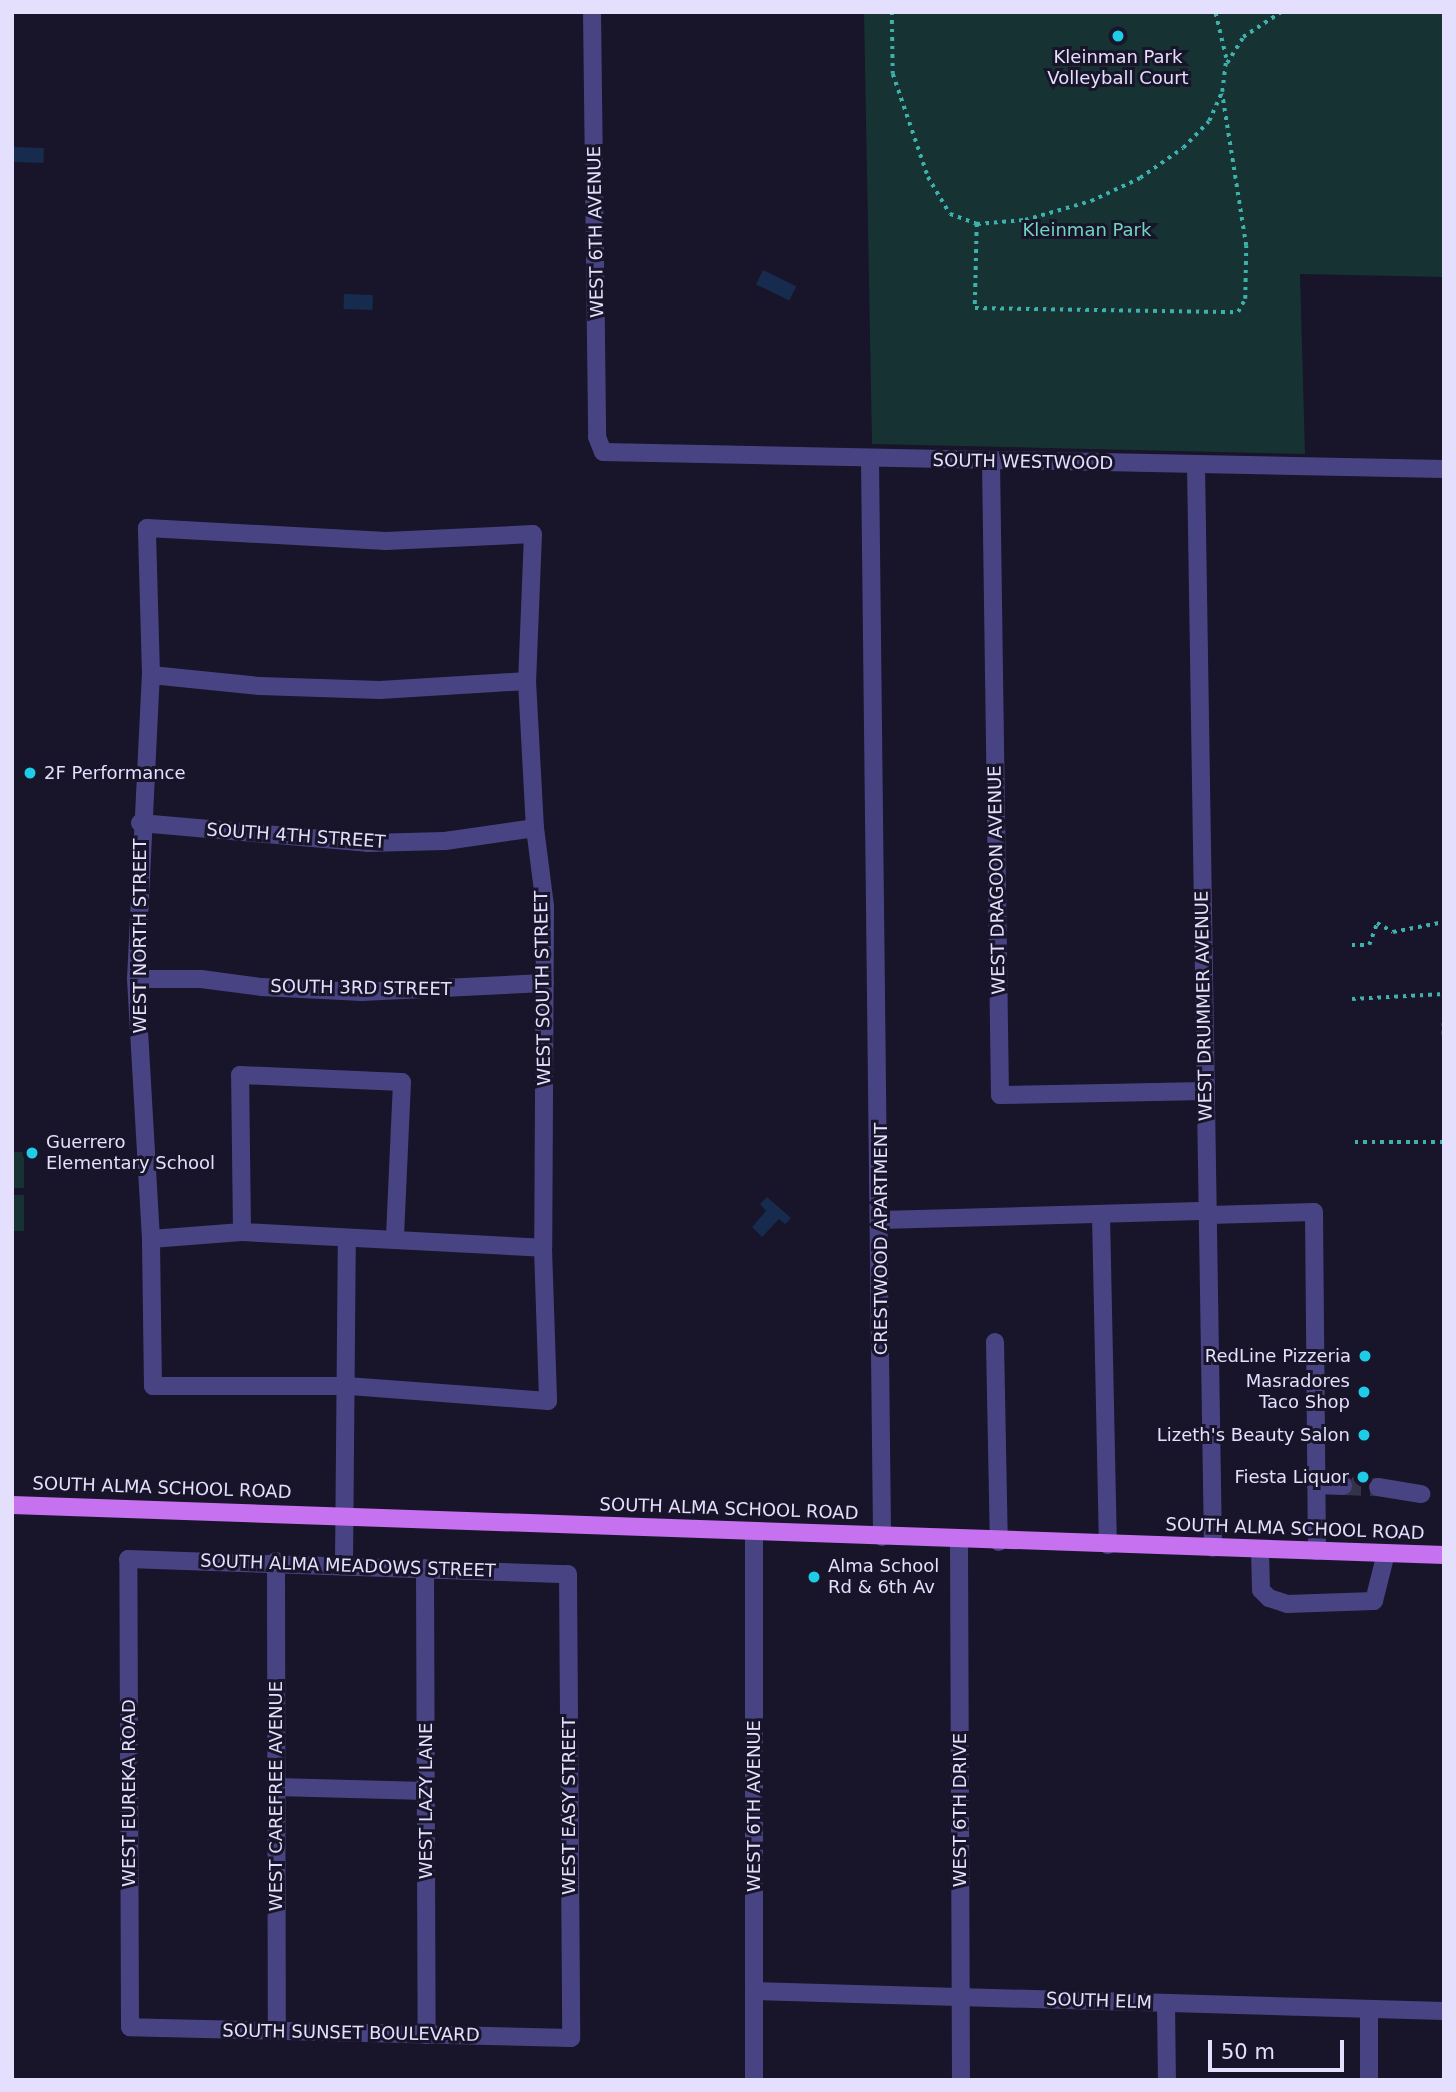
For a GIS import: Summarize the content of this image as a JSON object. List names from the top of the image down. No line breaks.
{"streets":{"main road":["SOUTH ALMA SCHOOL ROAD"],"street":["WEST 6TH AVENUE","SOUTH WESTWOOD","SOUTH 4TH STREET","WEST DRAGOON AVENUE","WEST NORTH STREET","SOUTH 3RD STREET","WEST SOUTH STREET","WEST DRUMMER AVENUE","CRESTWOOD APARTMENT","SOUTH ALMA MEADOWS STREET","WEST EUREKA ROAD","WEST CAREFREE AVENUE","WEST LAZY LANE","WEST EASY STREET","WEST 6TH DRIVE","SOUTH ELM","SOUTH SUNSET BOULEVARD"]},"crossings":[["WEST 6TH AVENUE","SOUTH WESTWOOD"],["WEST 6TH AVENUE","SOUTH ALMA SCHOOL ROAD"],["WEST 6TH AVENUE","SOUTH ELM"],["SOUTH WESTWOOD","WEST DRAGOON AVENUE"],["SOUTH WESTWOOD","WEST DRUMMER AVENUE"],["SOUTH WESTWOOD","CRESTWOOD APARTMENT"],["SOUTH 4TH STREET","WEST NORTH STREET"],["SOUTH 4TH STREET","WEST SOUTH STREET"],["WEST DRAGOON AVENUE","WEST DRUMMER AVENUE"],["WEST NORTH STREET","SOUTH 3RD STREET"],["WEST NORTH STREET","WEST SOUTH STREET"],["SOUTH 3RD STREET","WEST SOUTH STREET"],["WEST DRUMMER AVENUE","SOUTH ALMA SCHOOL ROAD"],["CRESTWOOD APARTMENT","SOUTH ALMA SCHOOL ROAD"],["SOUTH ALMA SCHOOL ROAD","WEST 6TH DRIVE"],["SOUTH ALMA MEADOWS STREET","WEST EUREKA ROAD"],["SOUTH ALMA MEADOWS STREET","WEST CAREFREE AVENUE"],["SOUTH ALMA MEADOWS STREET","WEST LAZY LANE"],["SOUTH ALMA MEADOWS STREET","WEST EASY STREET"],["WEST EUREKA ROAD","SOUTH SUNSET BOULEVARD"],["WEST CAREFREE AVENUE","SOUTH SUNSET BOULEVARD"],["WEST LAZY LANE","SOUTH SUNSET BOULEVARD"],["WEST EASY STREET","SOUTH SUNSET BOULEVARD"],["WEST 6TH DRIVE","SOUTH ELM"]],"parks":["Kleinman Park"],"places":["Kleinman Park Volleyball Court","2F Performance","Guerrero Elementary School","RedLine Pizzeria","Masradores Taco Shop","Lizeth's Beauty Salon","Fiesta Liquor","Alma School Rd & 6th Av"],"scale_bar":"50 m"}
